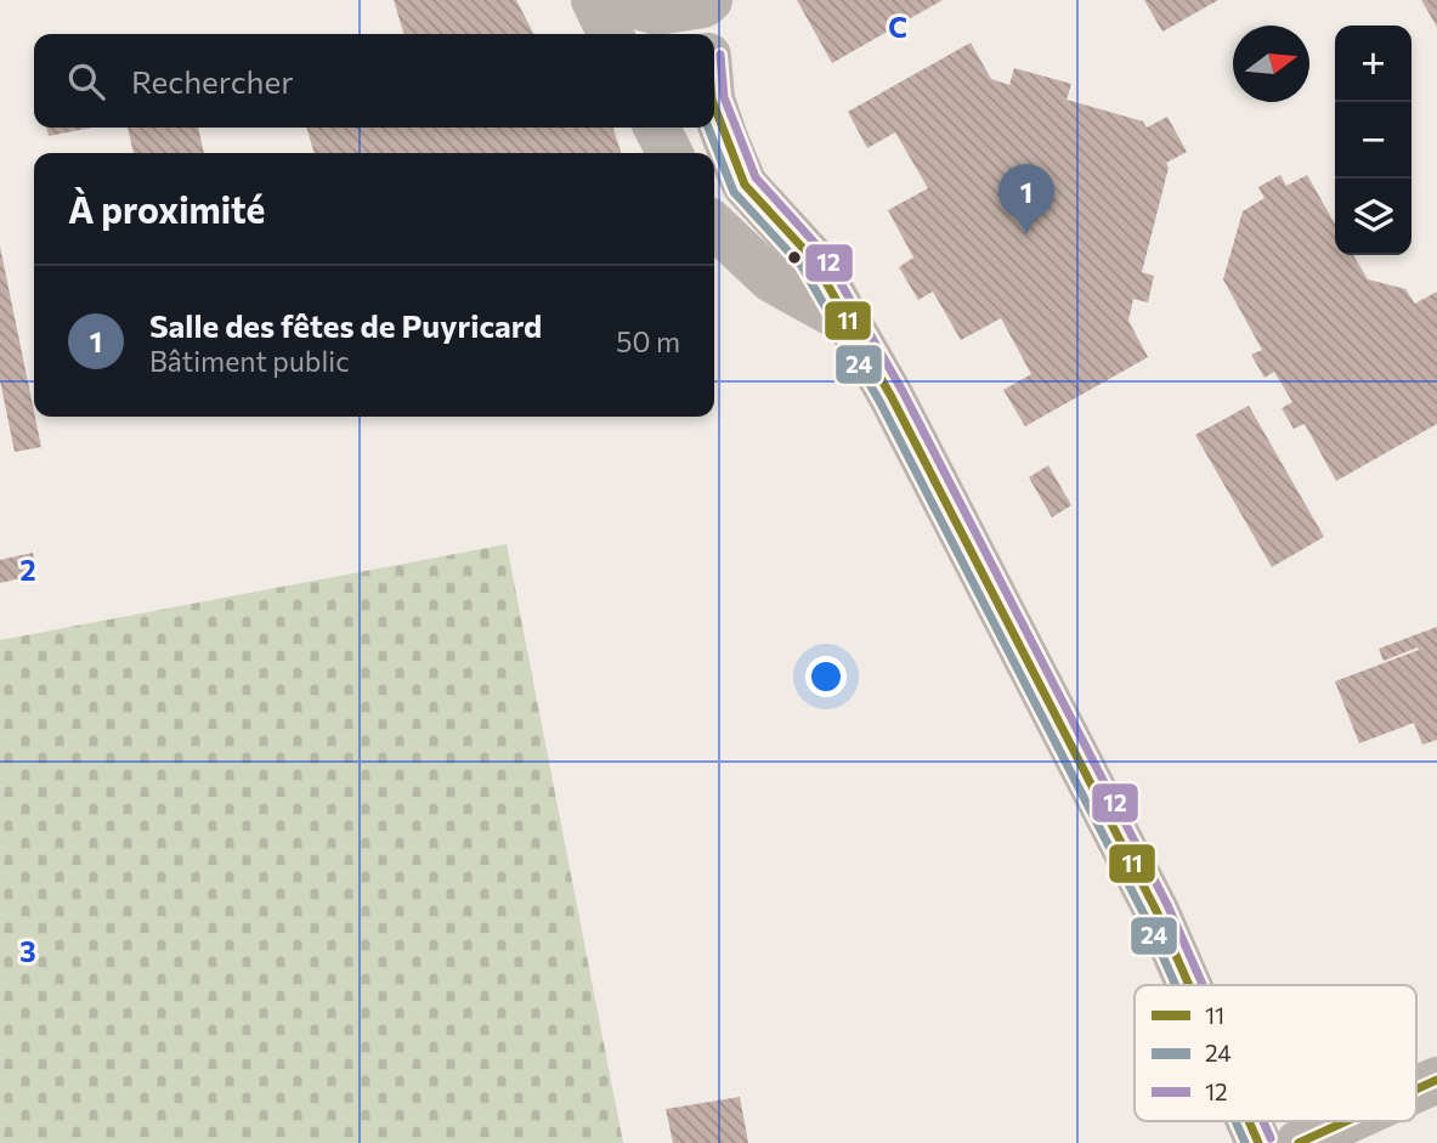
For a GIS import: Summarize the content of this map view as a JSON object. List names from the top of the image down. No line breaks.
{"lines":["transit line 12","transit line 11","transit line 24"],"legend":["11","24","12"],"north":"right","page":{"map_buttons":["+","−"],"search":"Rechercher","heading":"À proximité","pins":"1","list":[{"mark":"1","name":"Salle des fêtes de Puyricard","note":"Bâtiment public","value":"50 m"}]},"grid":{"columns":["C"],"rows":["2","3"]}}
